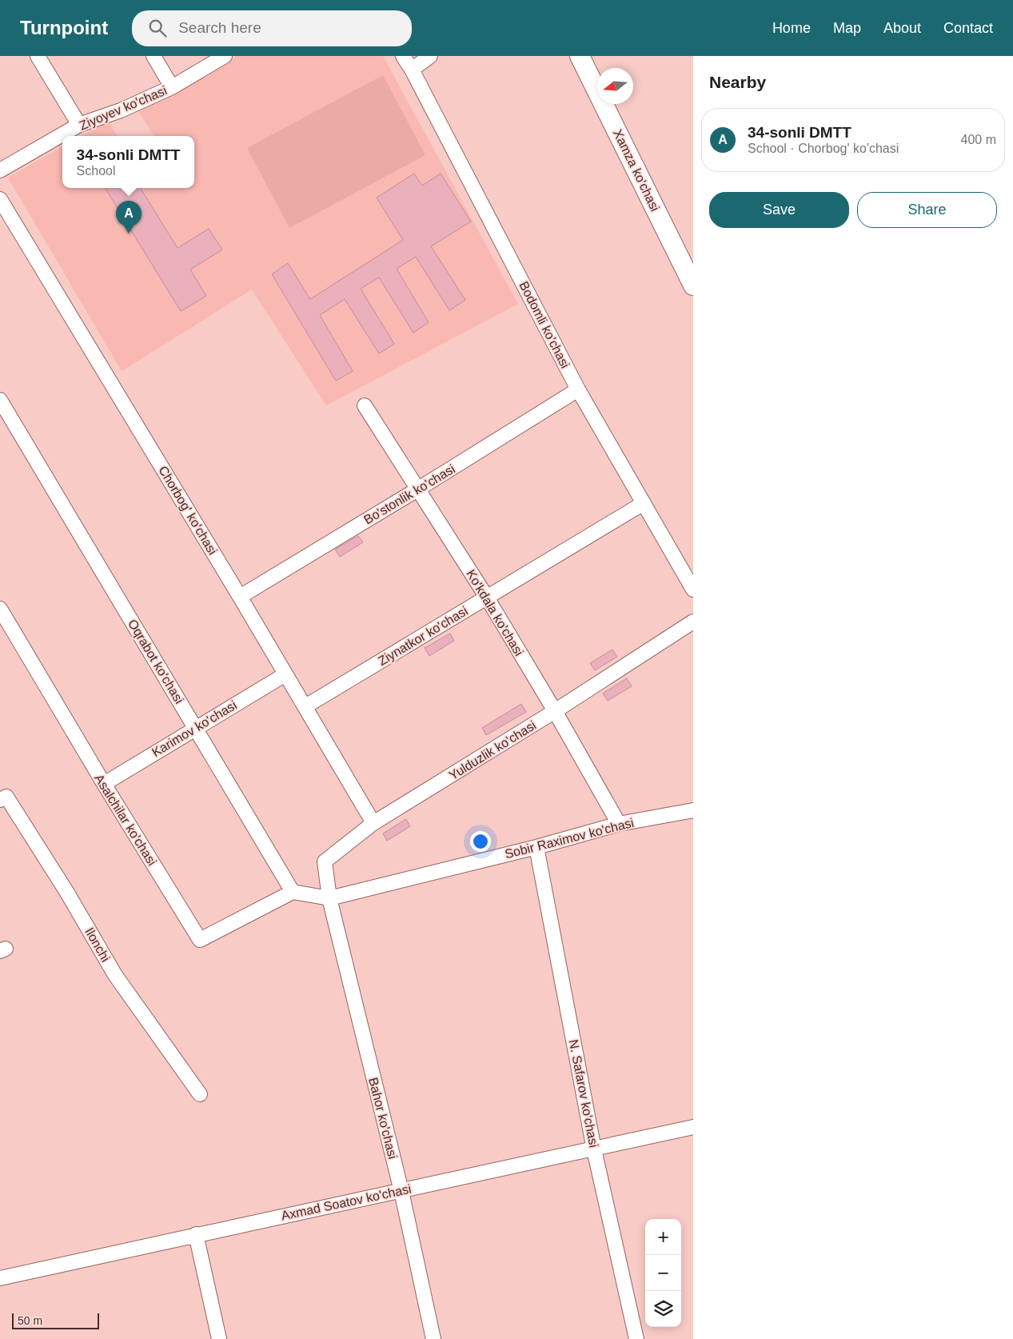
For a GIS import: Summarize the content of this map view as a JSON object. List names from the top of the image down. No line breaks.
{"streets":{"main road":["Xamza ko'chasi"],"street":["Ziyoyev ko'chasi","Bodomli ko'chasi","Bo'stonlik ko'chasi","Chorbog' ko'chasi","Ko'kdala ko'chasi","Ziynatkor ko'chasi","Oqrabot ko'chasi","Karimov ko'chasi","Yulduzlik ko'chasi","Asalchilar ko'chasi","Sobir Raximov ko'chasi","Ilonchi","N. Safarov ko'chasi","Bahor ko'chasi","Axmad Soatov ko'chasi"]},"crossings":[["Bodomli ko'chasi","Bo'stonlik ko'chasi"],["Bodomli ko'chasi","Ziynatkor ko'chasi"],["Bo'stonlik ko'chasi","Chorbog' ko'chasi"],["Bo'stonlik ko'chasi","Ko'kdala ko'chasi"],["Chorbog' ko'chasi","Ziynatkor ko'chasi"],["Chorbog' ko'chasi","Karimov ko'chasi"],["Chorbog' ko'chasi","Yulduzlik ko'chasi"],["Ko'kdala ko'chasi","Ziynatkor ko'chasi"],["Ko'kdala ko'chasi","Yulduzlik ko'chasi"],["Ko'kdala ko'chasi","Sobir Raximov ko'chasi"],["Oqrabot ko'chasi","Karimov ko'chasi"],["Oqrabot ko'chasi","Asalchilar ko'chasi"],["Karimov ko'chasi","Asalchilar ko'chasi"],["Yulduzlik ko'chasi","Sobir Raximov ko'chasi"],["Yulduzlik ko'chasi","Bahor ko'chasi"],["Sobir Raximov ko'chasi","N. Safarov ko'chasi"],["Sobir Raximov ko'chasi","Bahor ko'chasi"],["N. Safarov ko'chasi","Axmad Soatov ko'chasi"],["Bahor ko'chasi","Axmad Soatov ko'chasi"]],"scale_bar":"50 m","north":"left","page":{"header":"Turnpoint","search":"Search here","nav":["Home","Map","About","Contact"],"heading":"Nearby","list":[{"mark":"A","name":"34-sonli DMTT","note":"School · Chorbog' ko'chasi","value":"400 m"}],"popup":["34-sonli DMTT","School"],"buttons":["Save","Share"],"pins":"A","map_buttons":["+","−"],"scale":"50 m"}}
